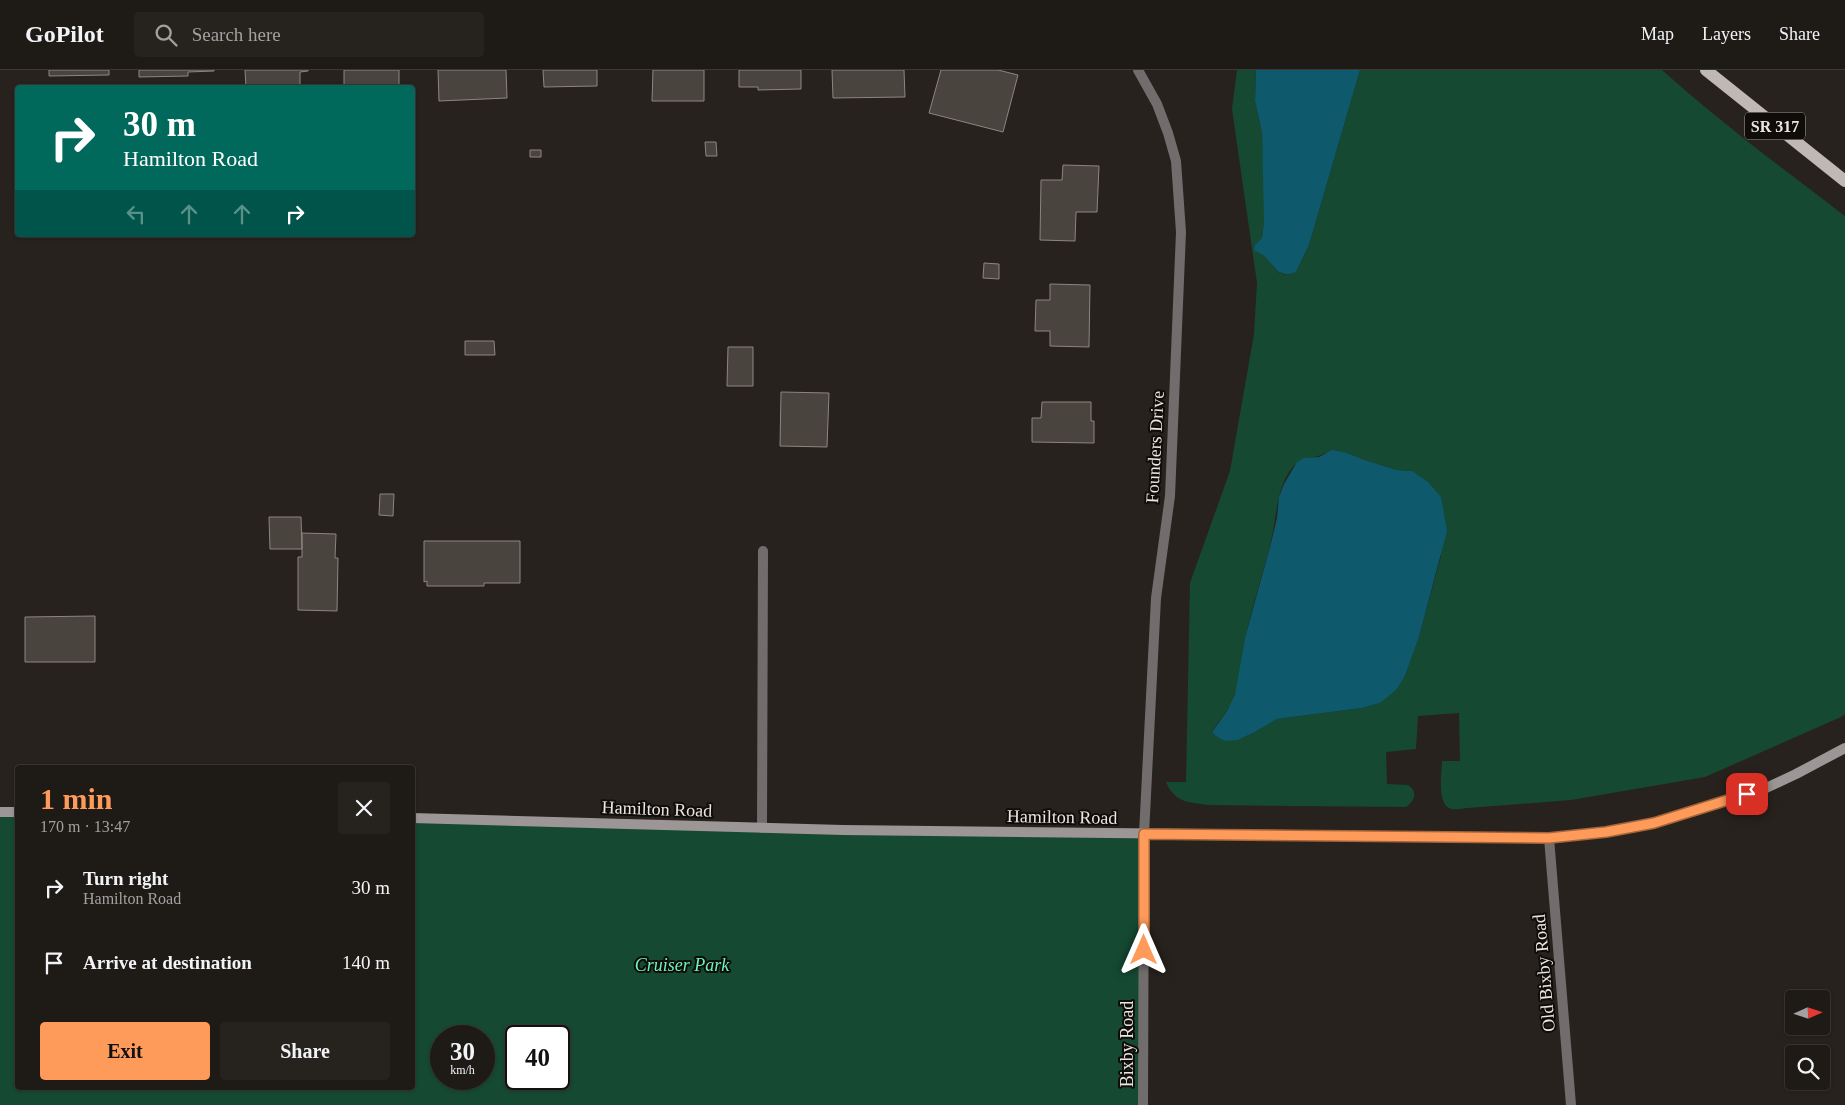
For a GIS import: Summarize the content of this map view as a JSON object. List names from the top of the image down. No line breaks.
{"streets":{"main road":["SR 317","Hamilton Road"],"street":["Founders Drive","Old Bixby Road","Bixby Road"]},"crossings":[["Founders Drive","Hamilton Road"],["Founders Drive","Bixby Road"],["Hamilton Road","Old Bixby Road"],["Hamilton Road","Bixby Road"]],"parks":["Cruiser Park"],"north":"right","page":{"header":"GoPilot","search":"Search here","nav":["Map","Layers","Share"],"turn":["30 m","Hamilton Road"],"heading":["1 min","170 m · 13:47"],"list":[{"name":"Turn right","note":"Hamilton Road","value":"30 m"},{"name":"Arrive at destination","value":"140 m"}],"buttons":["Exit","Share"],"speed":"30 km/h","limit":"40"}}
